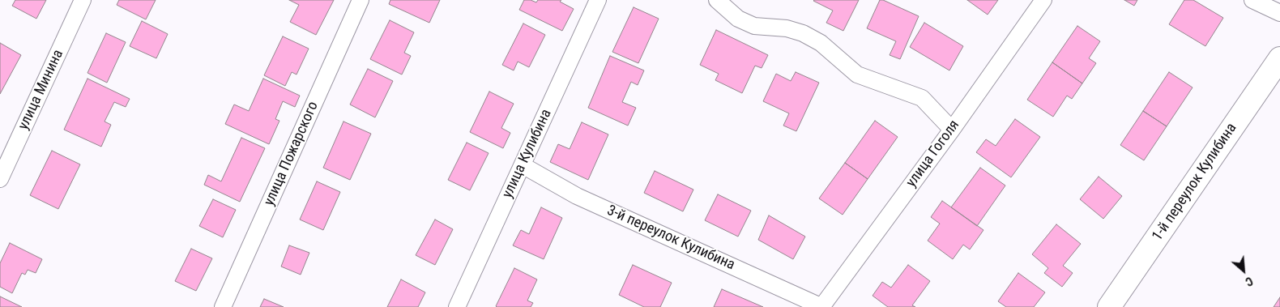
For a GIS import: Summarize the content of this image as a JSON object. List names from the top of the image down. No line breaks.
{"streets":{"street":["улица Минина","улица Пожарского","улица Кулибина","улица Гоголя","1-й переулок Кулибина","3-й переулок Кулибина"]},"crossings":[["улица Кулибина","3-й переулок Кулибина"],["улица Гоголя","3-й переулок Кулибина"]],"north":"bottom right"}
